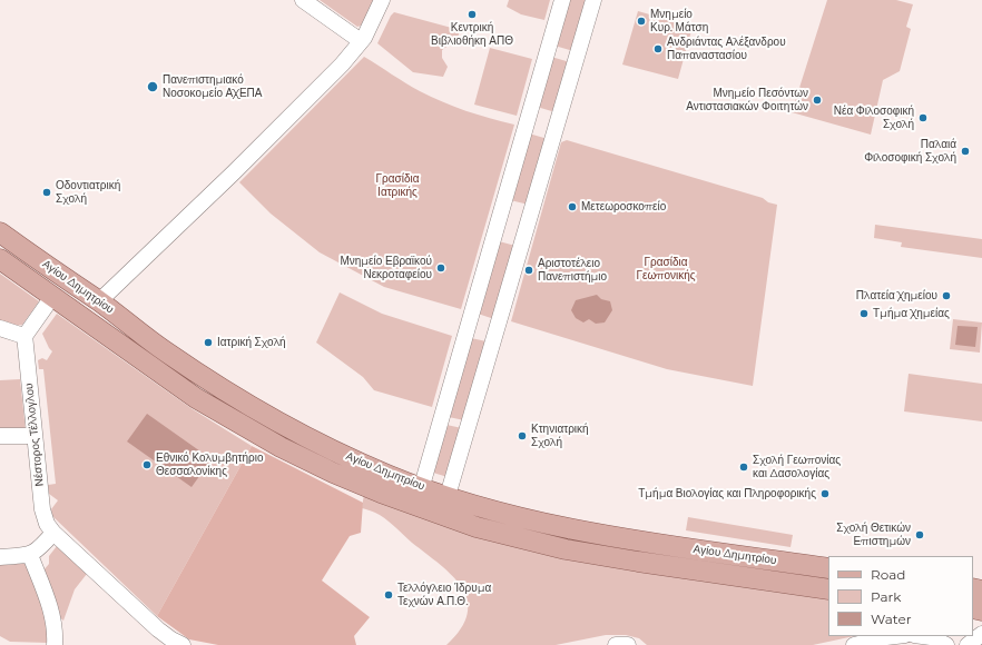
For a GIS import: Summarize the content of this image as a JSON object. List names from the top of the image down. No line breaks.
{"streets":{"main road":["Αγίου Δημητρίου"],"street":["Νέστορος Τέλλογλου"]},"parks":["Γρασίδια Ιατρικής","Γρασίδια Γεωπονικής"],"places":["Κεντρική Βιβλιοθήκη ΑΠΘ","Μνημείο Κυρ. Μάτση","Ανδριάντας Αλέξανδρου Παπαναστασίου","Πανεπιστημιακό Νοσοκομείο ΑΧΕΠΑ","Μνημείο Πεσόντων Αντιστασιακών Φοιτητών","Νέα Φιλοσοφική Σχολή","Παλαιά Φιλοσοφική Σχολή","Οδοντιατρική Σχολή","Μετεωροσκοπείο","Μνημείο Εβραϊκού Νεκροταφείου","Αριστοτέλειο Πανεπιστήμιο","Πλατεία Χημείου","Τμήμα Χημείας","Ιατρική Σχολή","Κτηνιατρική Σχολή","Εθνικό Κολυμβητήριο Θεσσαλονίκης","Σχολή Γεωπονίας και Δασολογίας","Τμήμα Βιολογίας και Πληροφορικής","Σχολή Θετικών Επιστημών","Τελλόγλειο Ίδρυμα Τεχνών Α.Π.Θ."],"legend":["Road","Park","Water"]}
